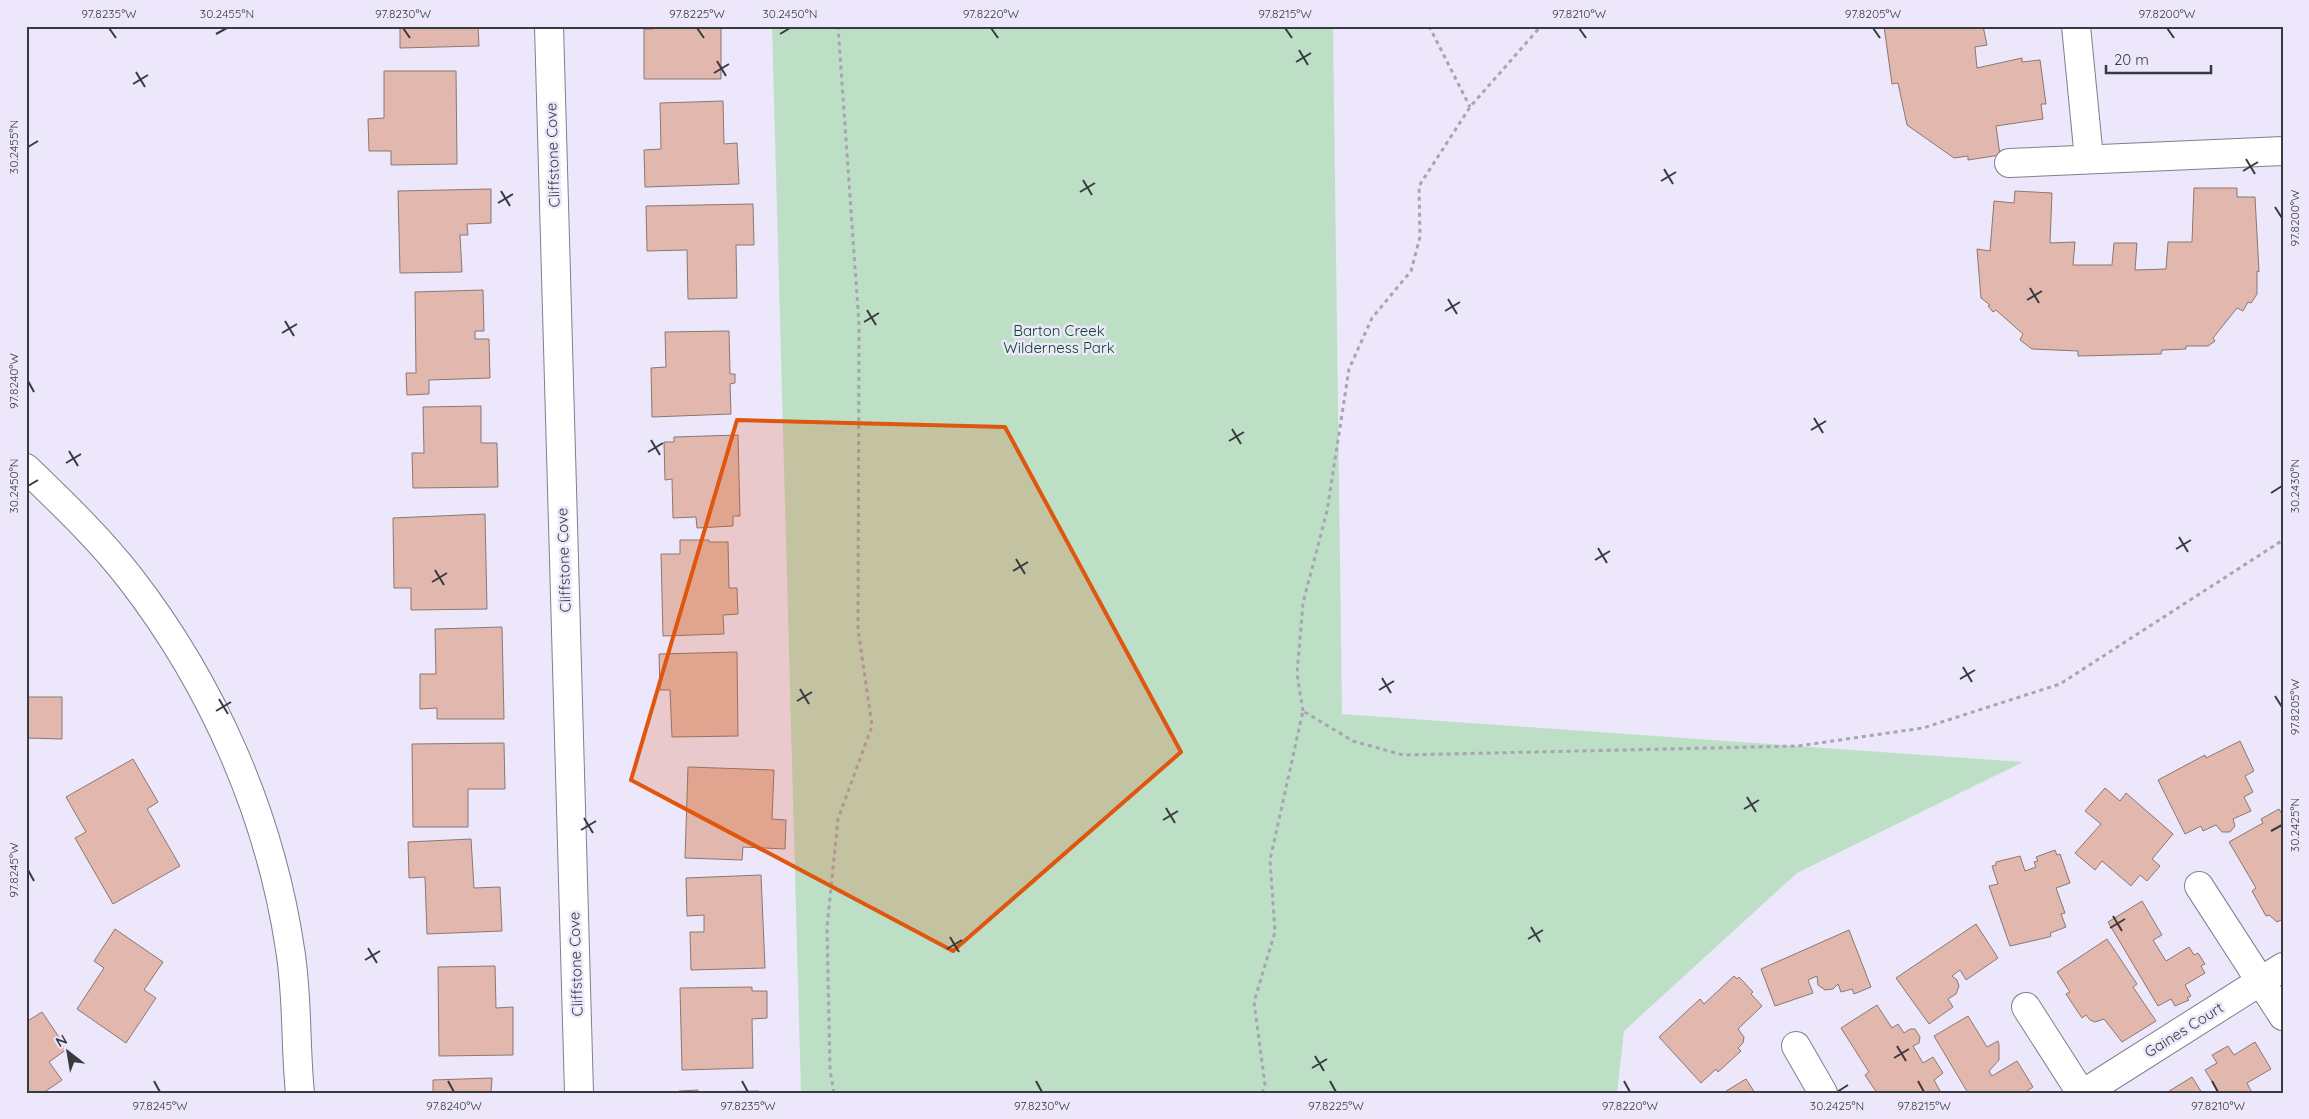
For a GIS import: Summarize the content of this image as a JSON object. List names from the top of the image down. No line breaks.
{"streets":{"street":["Cliffstone Cove","Gaines Court"]},"parks":["Barton Creek Wilderness Park"],"scale_bar":"20 m","north":"top left","coordinates":["97.8235°W","30.2455°N","97.8230°W","97.8225°W","30.2450°N","97.8220°W","97.8215°W","97.8210°W","97.8205°W","97.8200°W","97.8240°W","30.2430°N","30.2425°N","97.8245°W"]}
